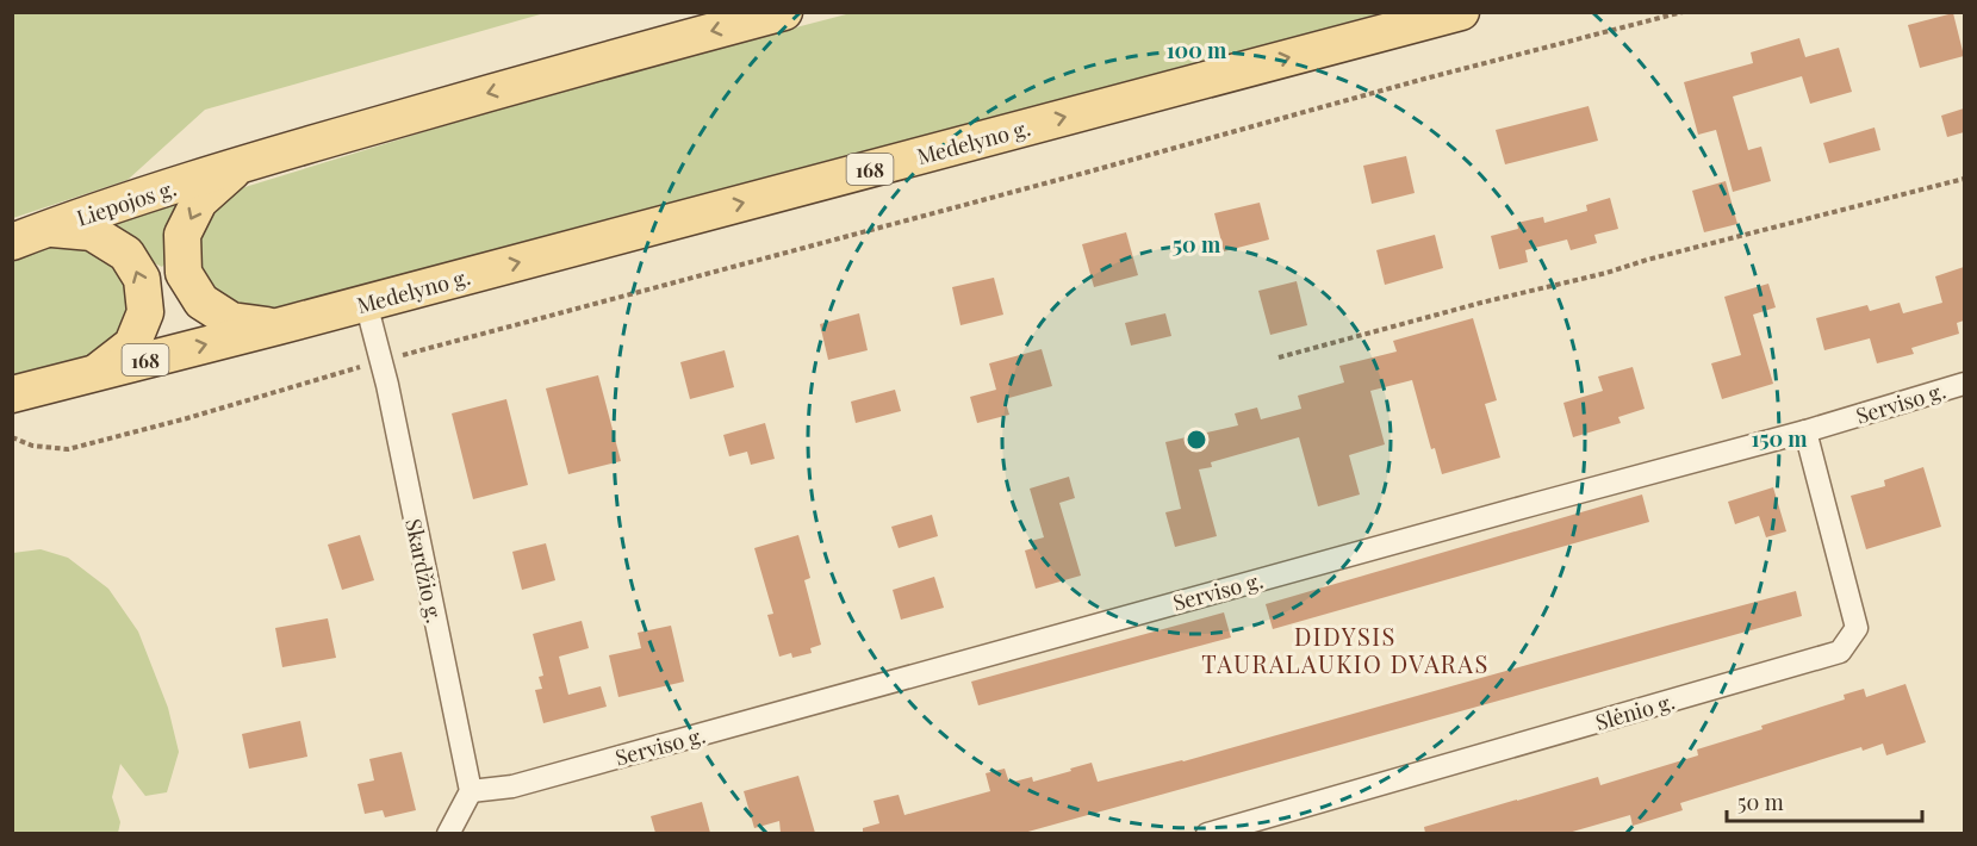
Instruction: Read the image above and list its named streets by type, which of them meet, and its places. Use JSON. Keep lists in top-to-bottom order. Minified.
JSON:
{"streets":{"main road":["Medelyno g.","168","Liepojos g."],"street":["Serviso g.","Skardžio g.","Slėnio g."]},"crossings":[["Medelyno g.","168"],["Medelyno g.","Skardžio g."],["Serviso g.","Skardžio g."],["Serviso g.","Slėnio g."]],"districts":["DIDYSIS TAURALAUKIO DVARAS"],"scale_bar":"50 m","rings":["100 m","50 m","150 m"]}
